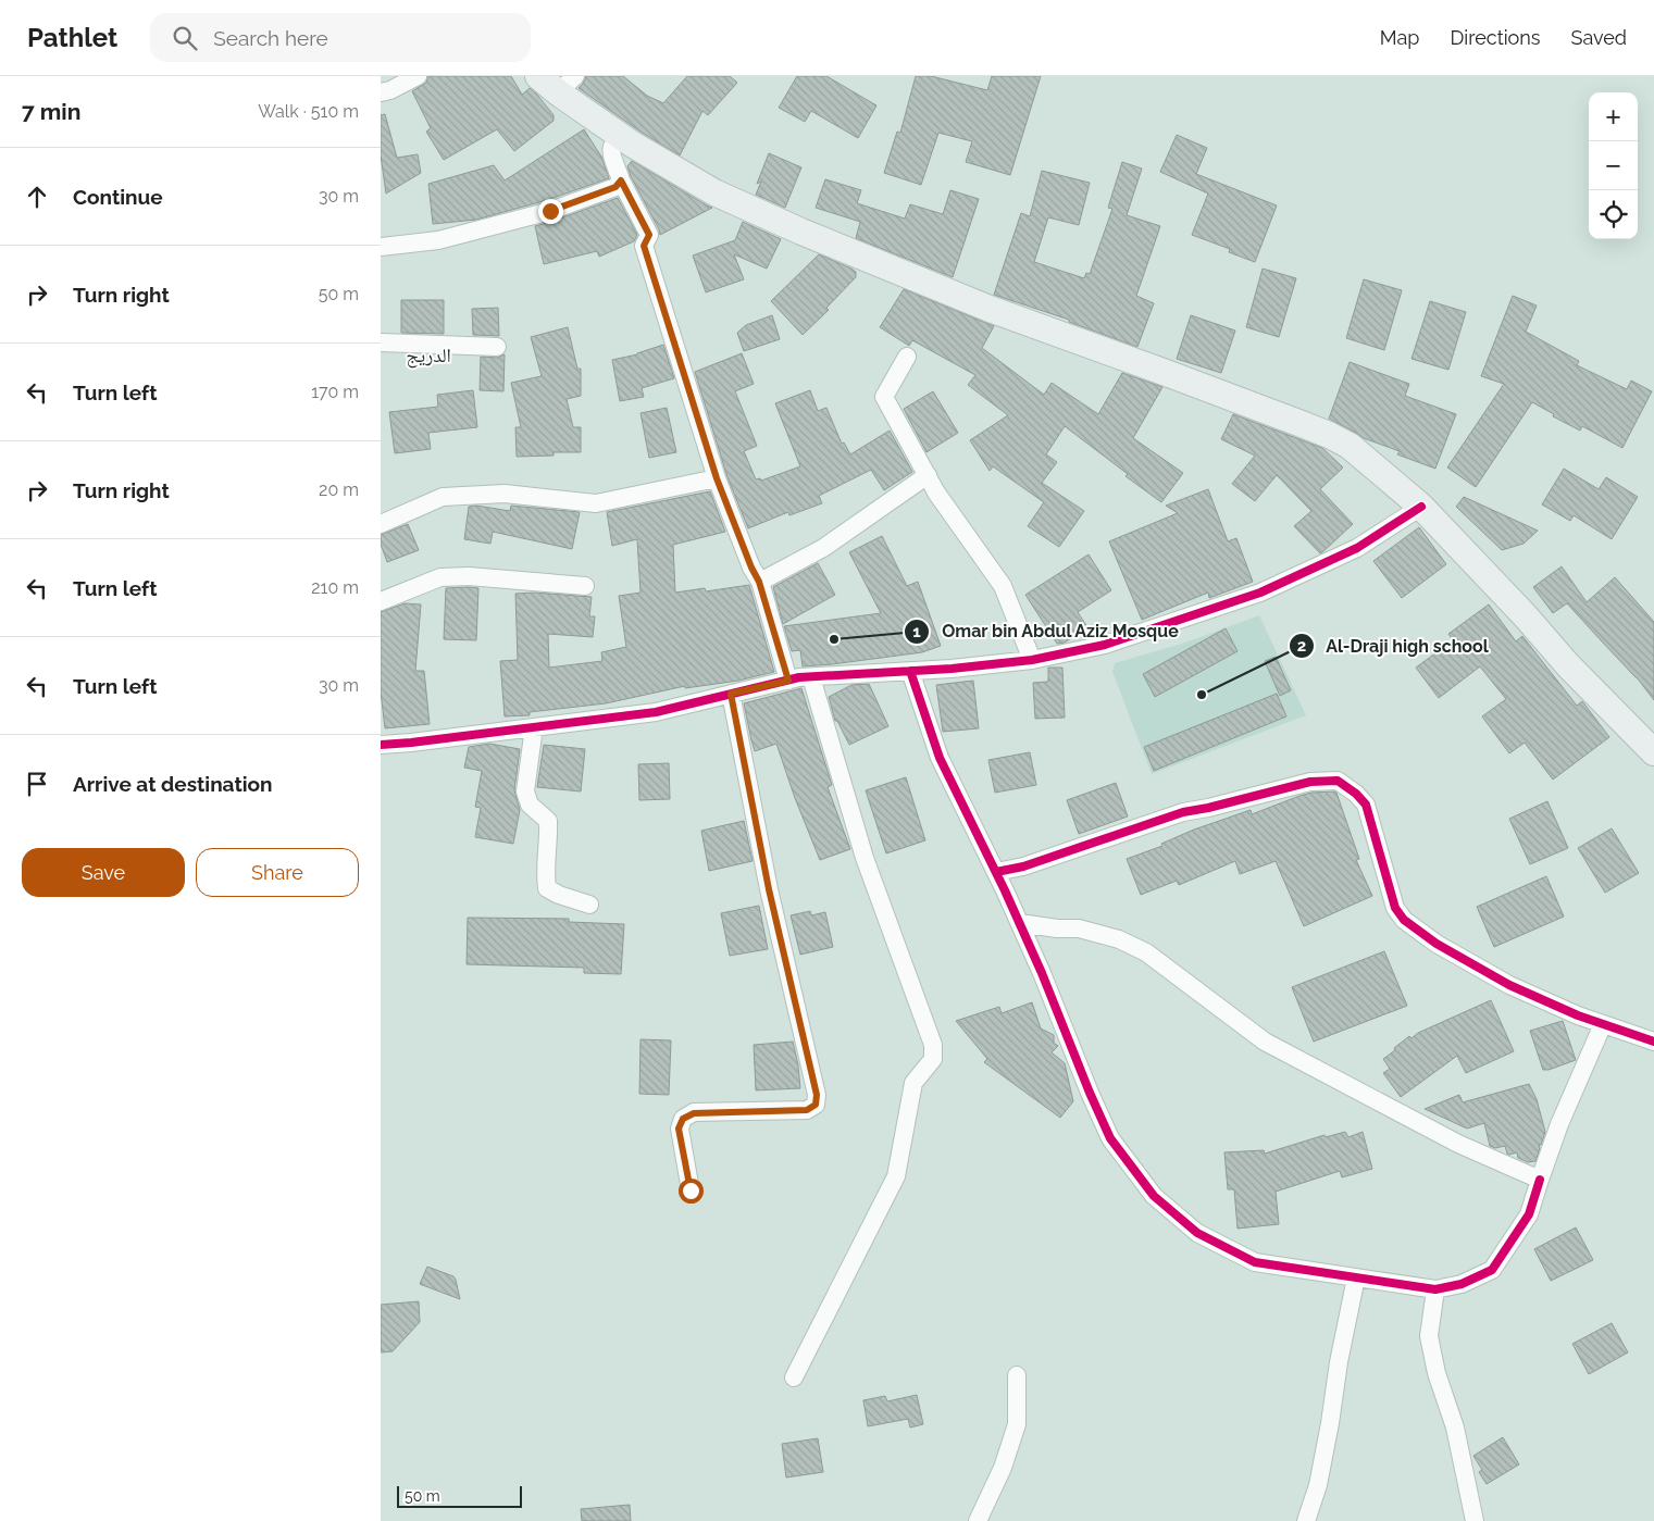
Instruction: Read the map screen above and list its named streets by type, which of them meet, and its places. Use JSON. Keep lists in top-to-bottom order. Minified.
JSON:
{"districts":["الدريج"],"places":["Omar bin Abdul Aziz Mosque","Al-Draji high school"],"scale_bar":"50 m","page":{"header":"Pathlet","search":"Search here","nav":["Map","Directions","Saved"],"heading":["7 min","Walk · 510 m"],"map_buttons":["+","−"],"list":[["Continue","30 m"],["Turn right","50 m"],["Turn left","170 m"],["Turn right","20 m"],["Turn left","210 m"],["Turn left","30 m"],"Arrive at destination"],"buttons":["Save","Share"],"scale":"50 m"}}
